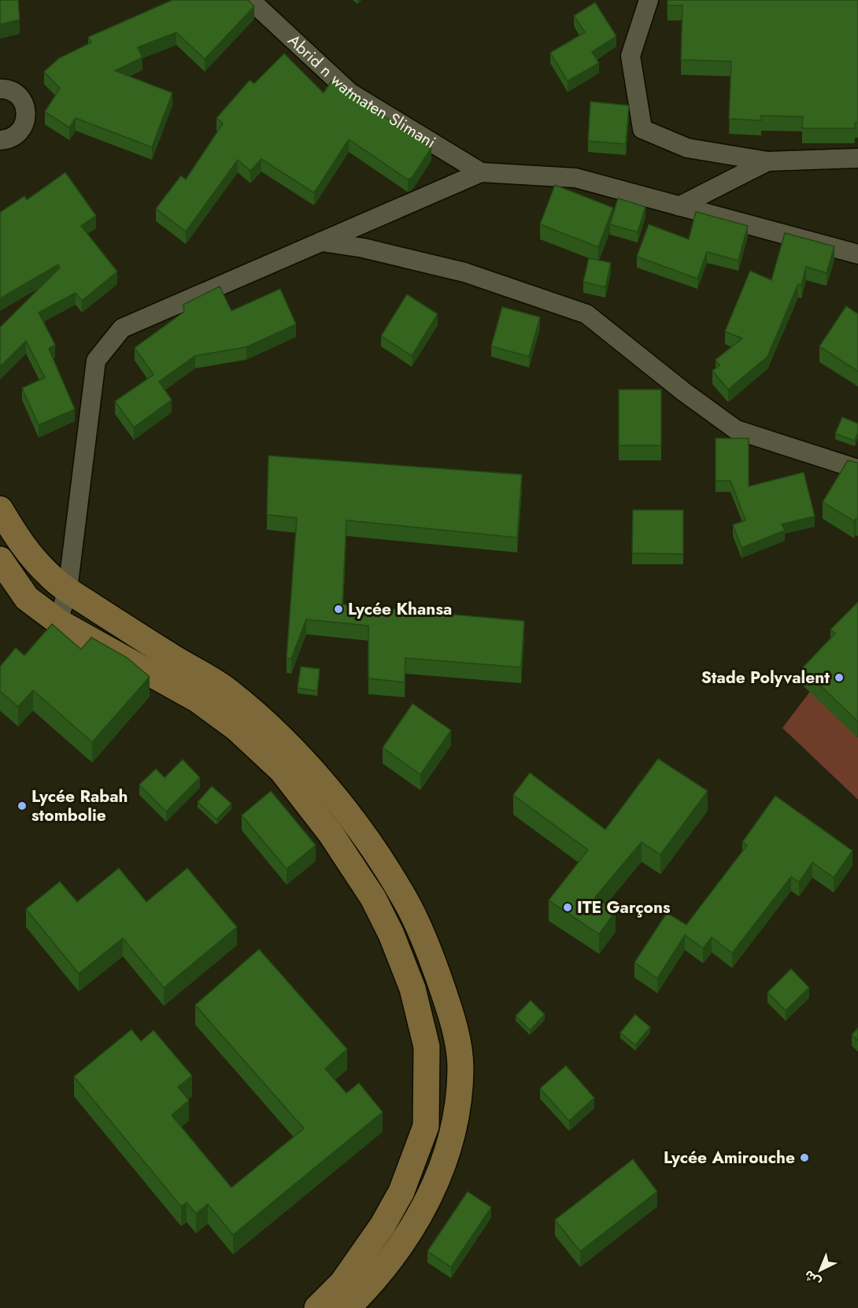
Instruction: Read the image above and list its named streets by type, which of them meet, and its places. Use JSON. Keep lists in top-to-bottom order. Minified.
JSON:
{"streets":{"street":["Abrid n watmaten Slimani"]},"places":["Lycée Khansa","Stade Polyvalent","Lycée Rabah stombolie","ITE Garçons","Lycée Amirouche"],"north":"bottom left"}
